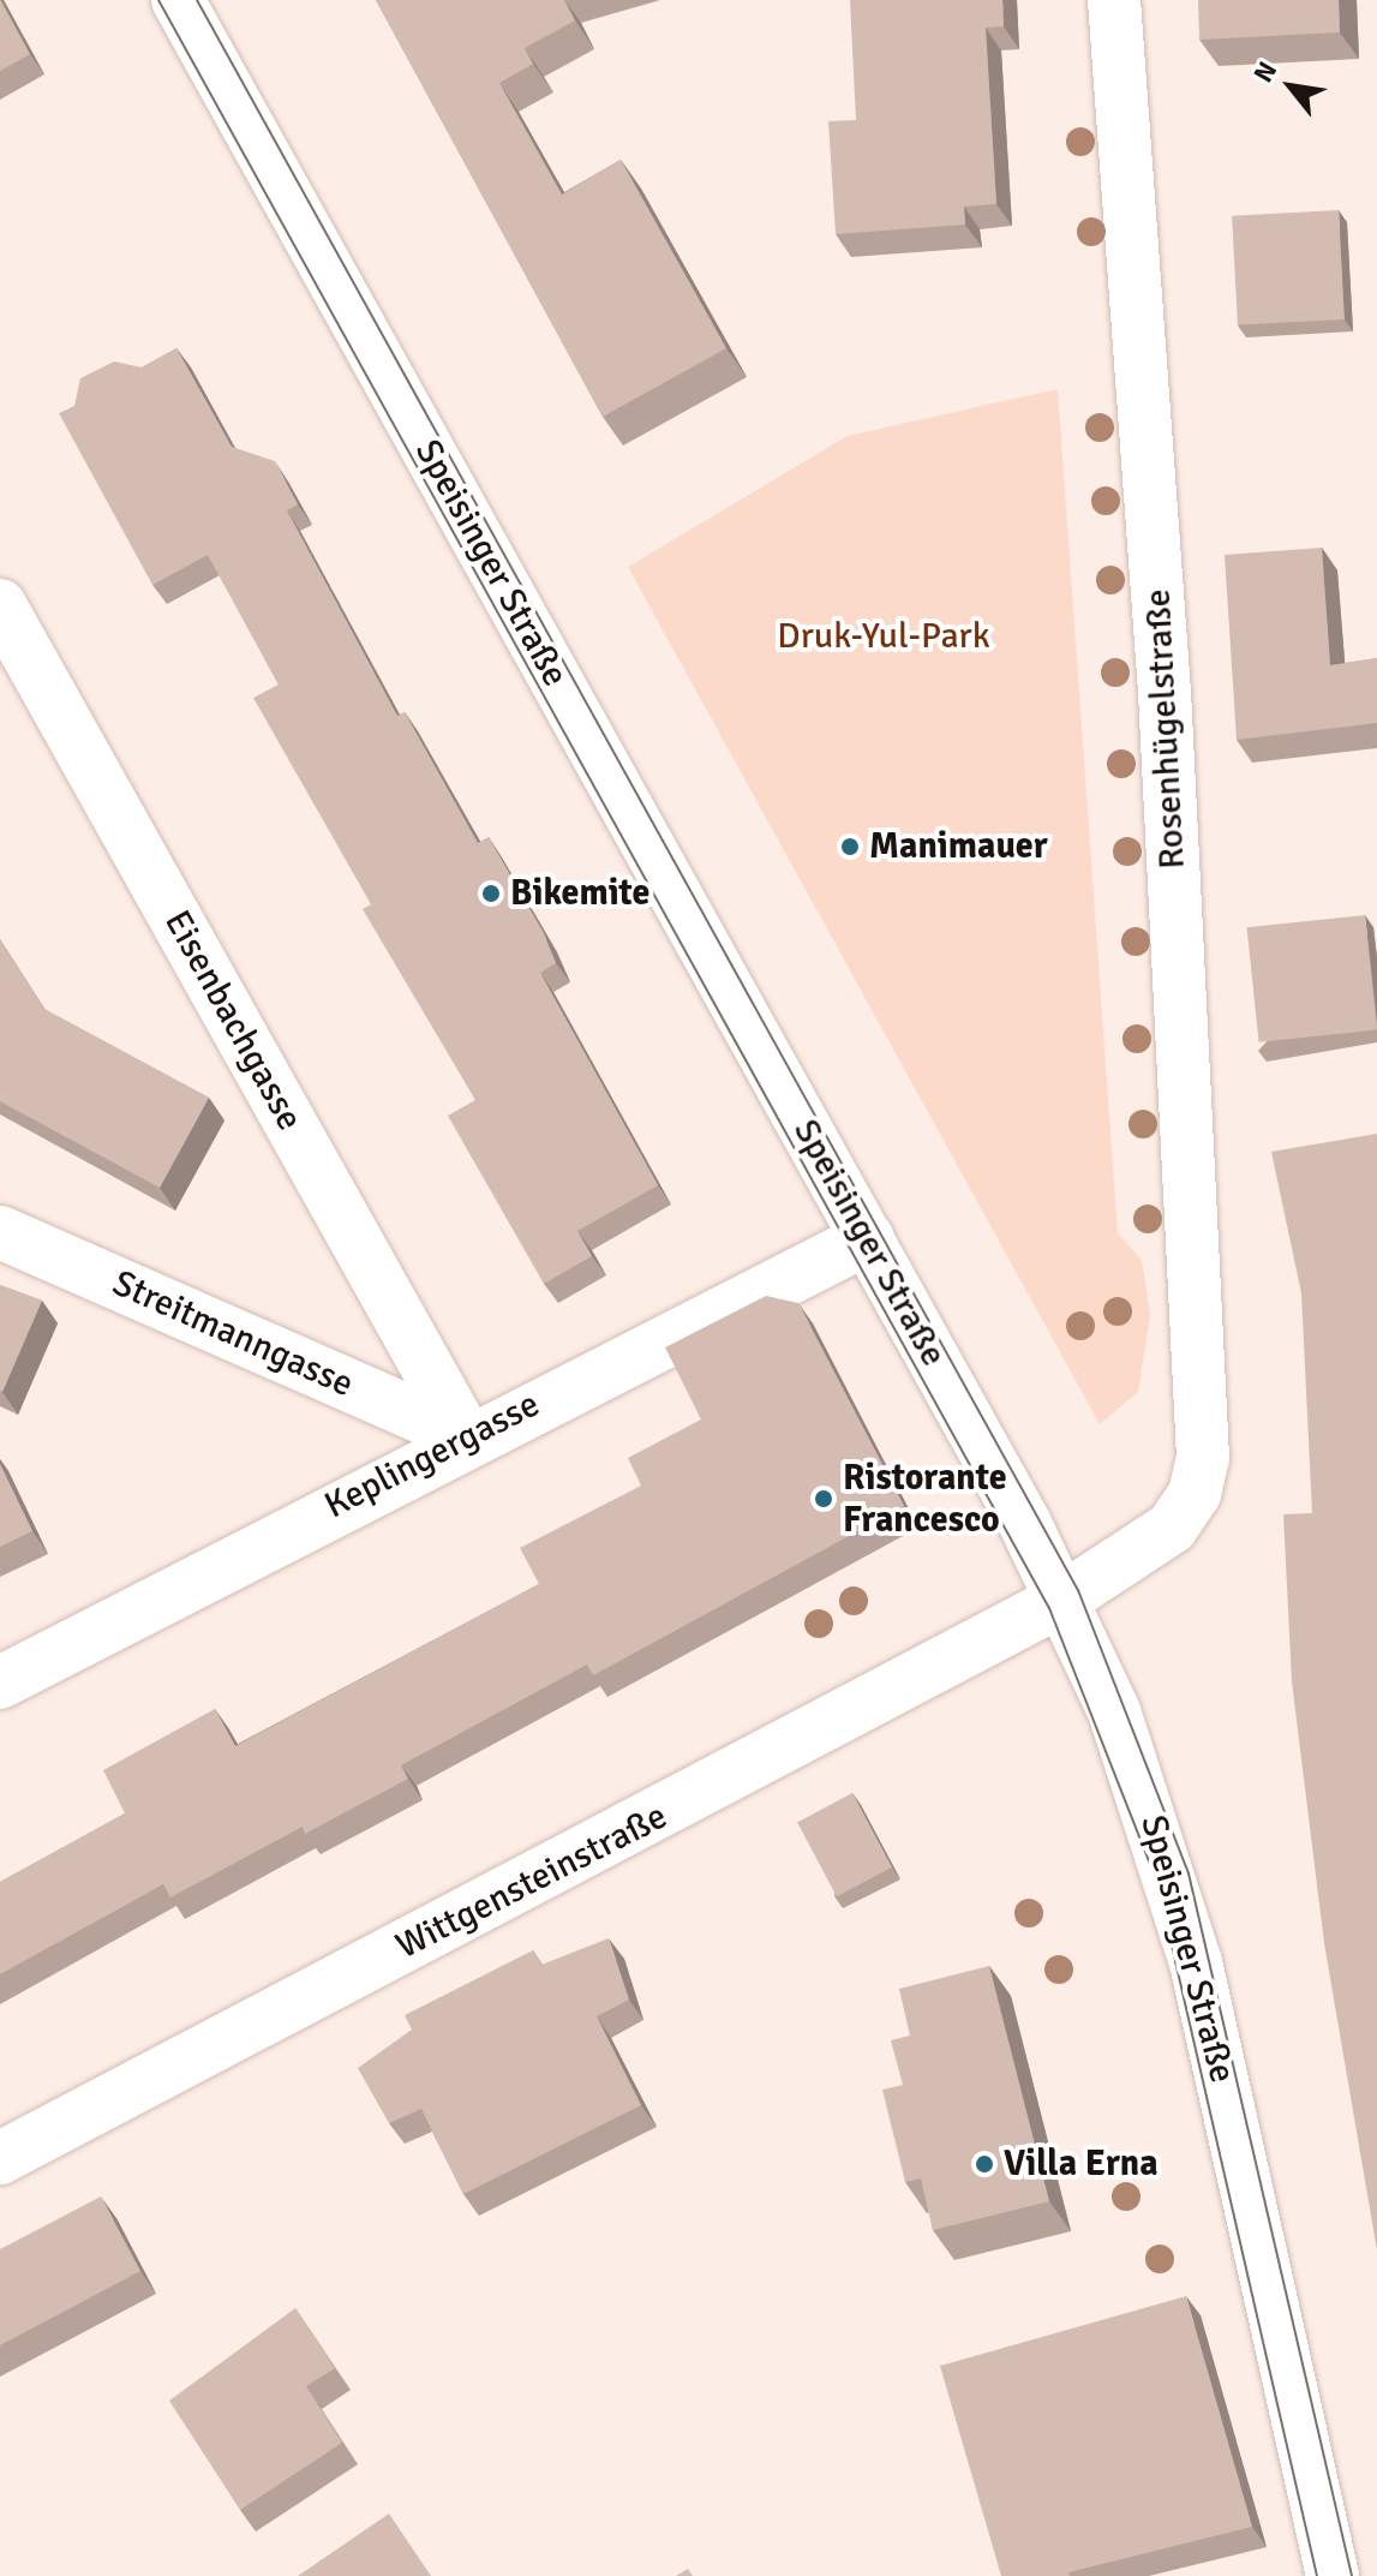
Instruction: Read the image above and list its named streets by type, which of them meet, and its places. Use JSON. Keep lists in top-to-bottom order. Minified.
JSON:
{"streets":{"main road":["Speisinger Straße","Rosenhügelstraße","Eisenbachgasse","Streitmanngasse","Keplingergasse","Wittgensteinstraße"]},"crossings":[["Speisinger Straße","Keplingergasse"],["Speisinger Straße","Wittgensteinstraße"],["Rosenhügelstraße","Wittgensteinstraße"],["Eisenbachgasse","Streitmanngasse"],["Eisenbachgasse","Keplingergasse"],["Streitmanngasse","Keplingergasse"]],"parks":["Druk-Yul-Park"],"places":["Manimauer","Bikemite","Ristorante Francesco","Villa Erna"],"north":"top left"}
